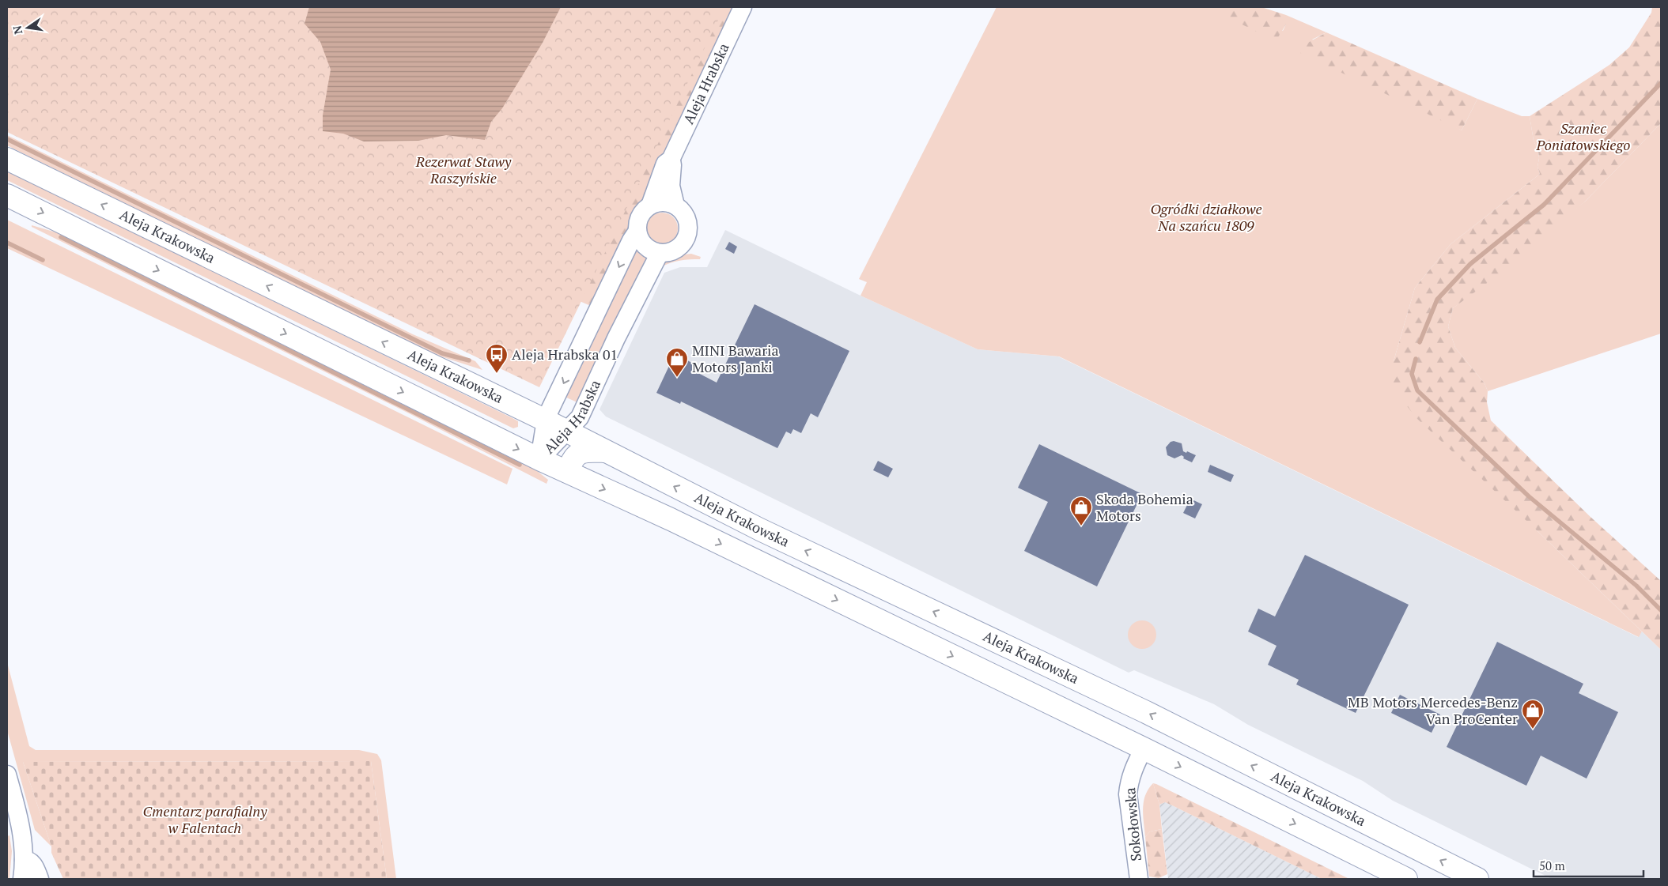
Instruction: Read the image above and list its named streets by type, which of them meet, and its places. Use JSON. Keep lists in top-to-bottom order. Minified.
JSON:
{"streets":{"main road":["Aleja Krakowska"],"street":["Aleja Hrabska","Sokołowska"]},"crossings":[["Aleja Hrabska","Aleja Krakowska"]],"parks":["Szaniec Poniatowskiego","Rezerwat Stawy Raszyńskie","Ogródki działkowe Na szańcu 1809","Cmentarz parafialny w Falentach"],"places":{"bus stop":["Aleja Hrabska 01"],"shop":["MINI Bawaria Motors Janki","Skoda Bohemia Motors","MB Motors Mercedes-Benz Van ProCenter"]},"scale_bar":"50 m","north":"left"}
